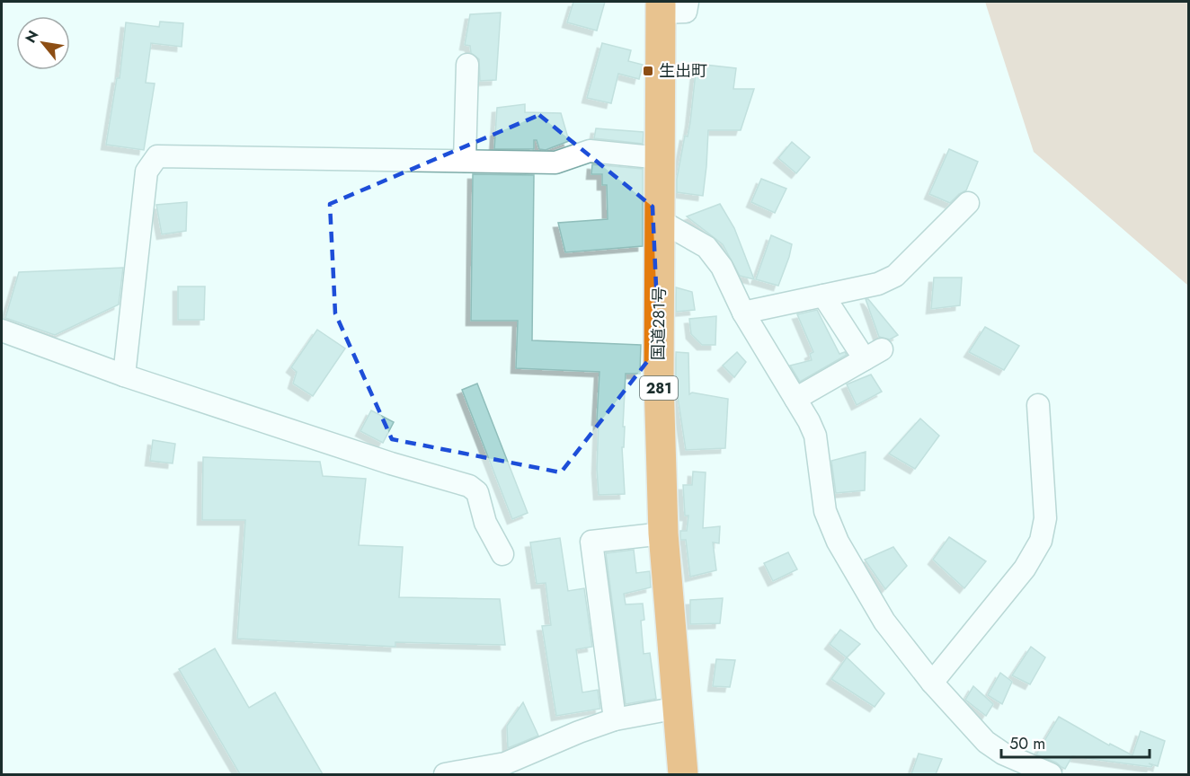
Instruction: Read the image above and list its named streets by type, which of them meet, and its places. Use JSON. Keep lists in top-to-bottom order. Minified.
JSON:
{"streets":{"highway":["国道281号","281"]},"places":{"transit":["生出町"]},"scale_bar":"50 m","north":"top left"}
